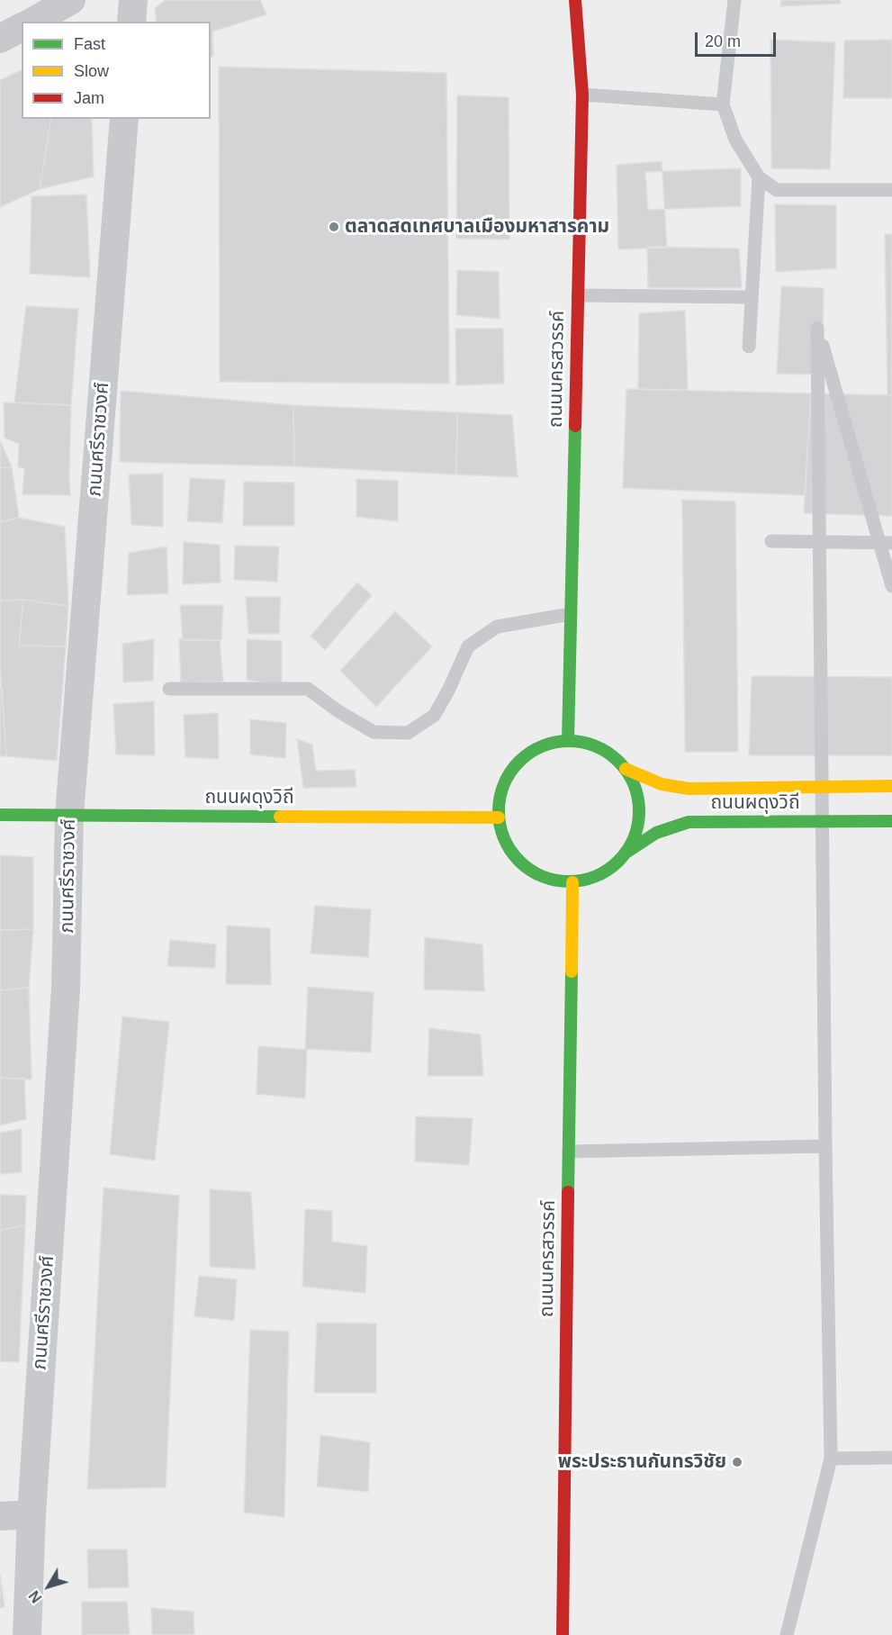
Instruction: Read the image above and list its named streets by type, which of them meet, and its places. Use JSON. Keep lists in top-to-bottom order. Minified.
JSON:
{"streets":{"main road":["ถนนนครสวรรค์","ถนนผดุงวิถี"],"street":["ภนนศรีราชวงศ์"]},"crossings":[["ถนนนครสวรรค์","ถนนผดุงวิถี"],["ภนนศรีราชวงศ์","ถนนผดุงวิถี"]],"places":["ตลาดสดเทศบาลเมืองมหาสารคาม","พระประธานกันทรวิชัย"],"legend":["Fast","Slow","Jam"],"scale_bar":"20 m","north":"bottom left"}
